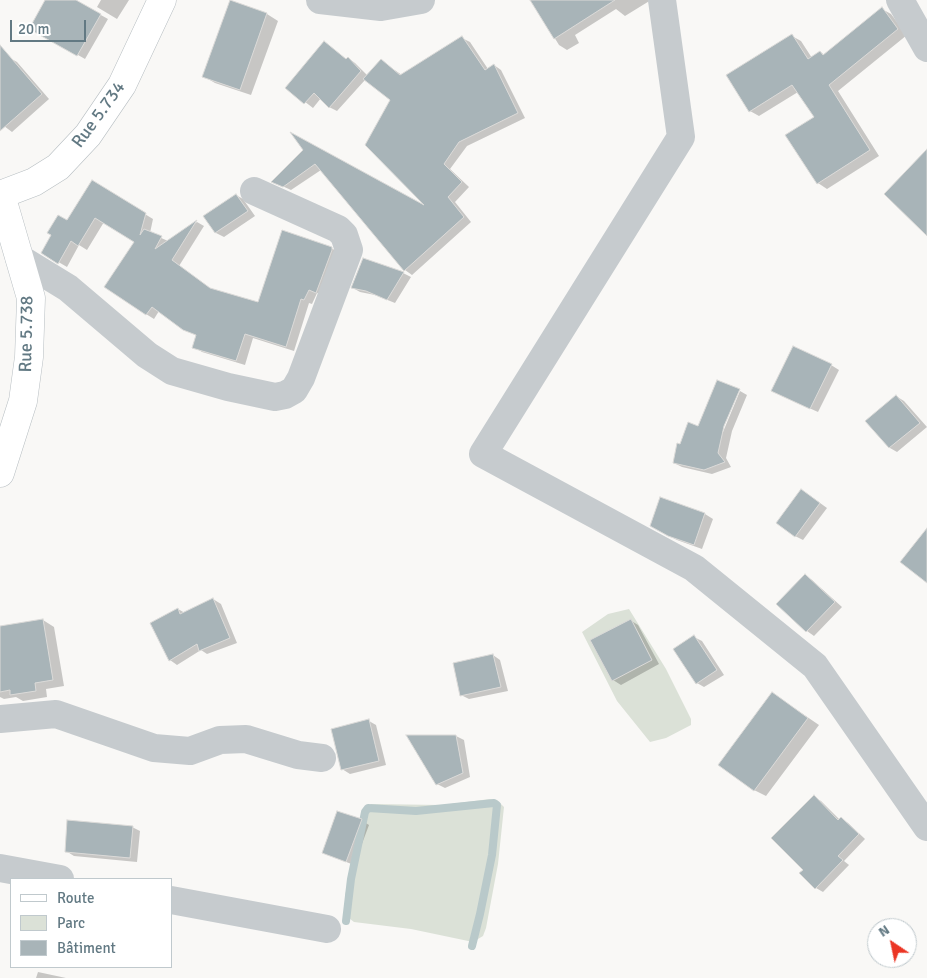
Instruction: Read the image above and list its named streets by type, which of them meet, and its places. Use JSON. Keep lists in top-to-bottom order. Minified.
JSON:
{"streets":{"street":["Rue 5.734","Rue 5.738"]},"crossings":[["Rue 5.734","Rue 5.738"]],"legend":["Route","Parc","Bâtiment"],"scale_bar":"20 m","north":"top left"}
